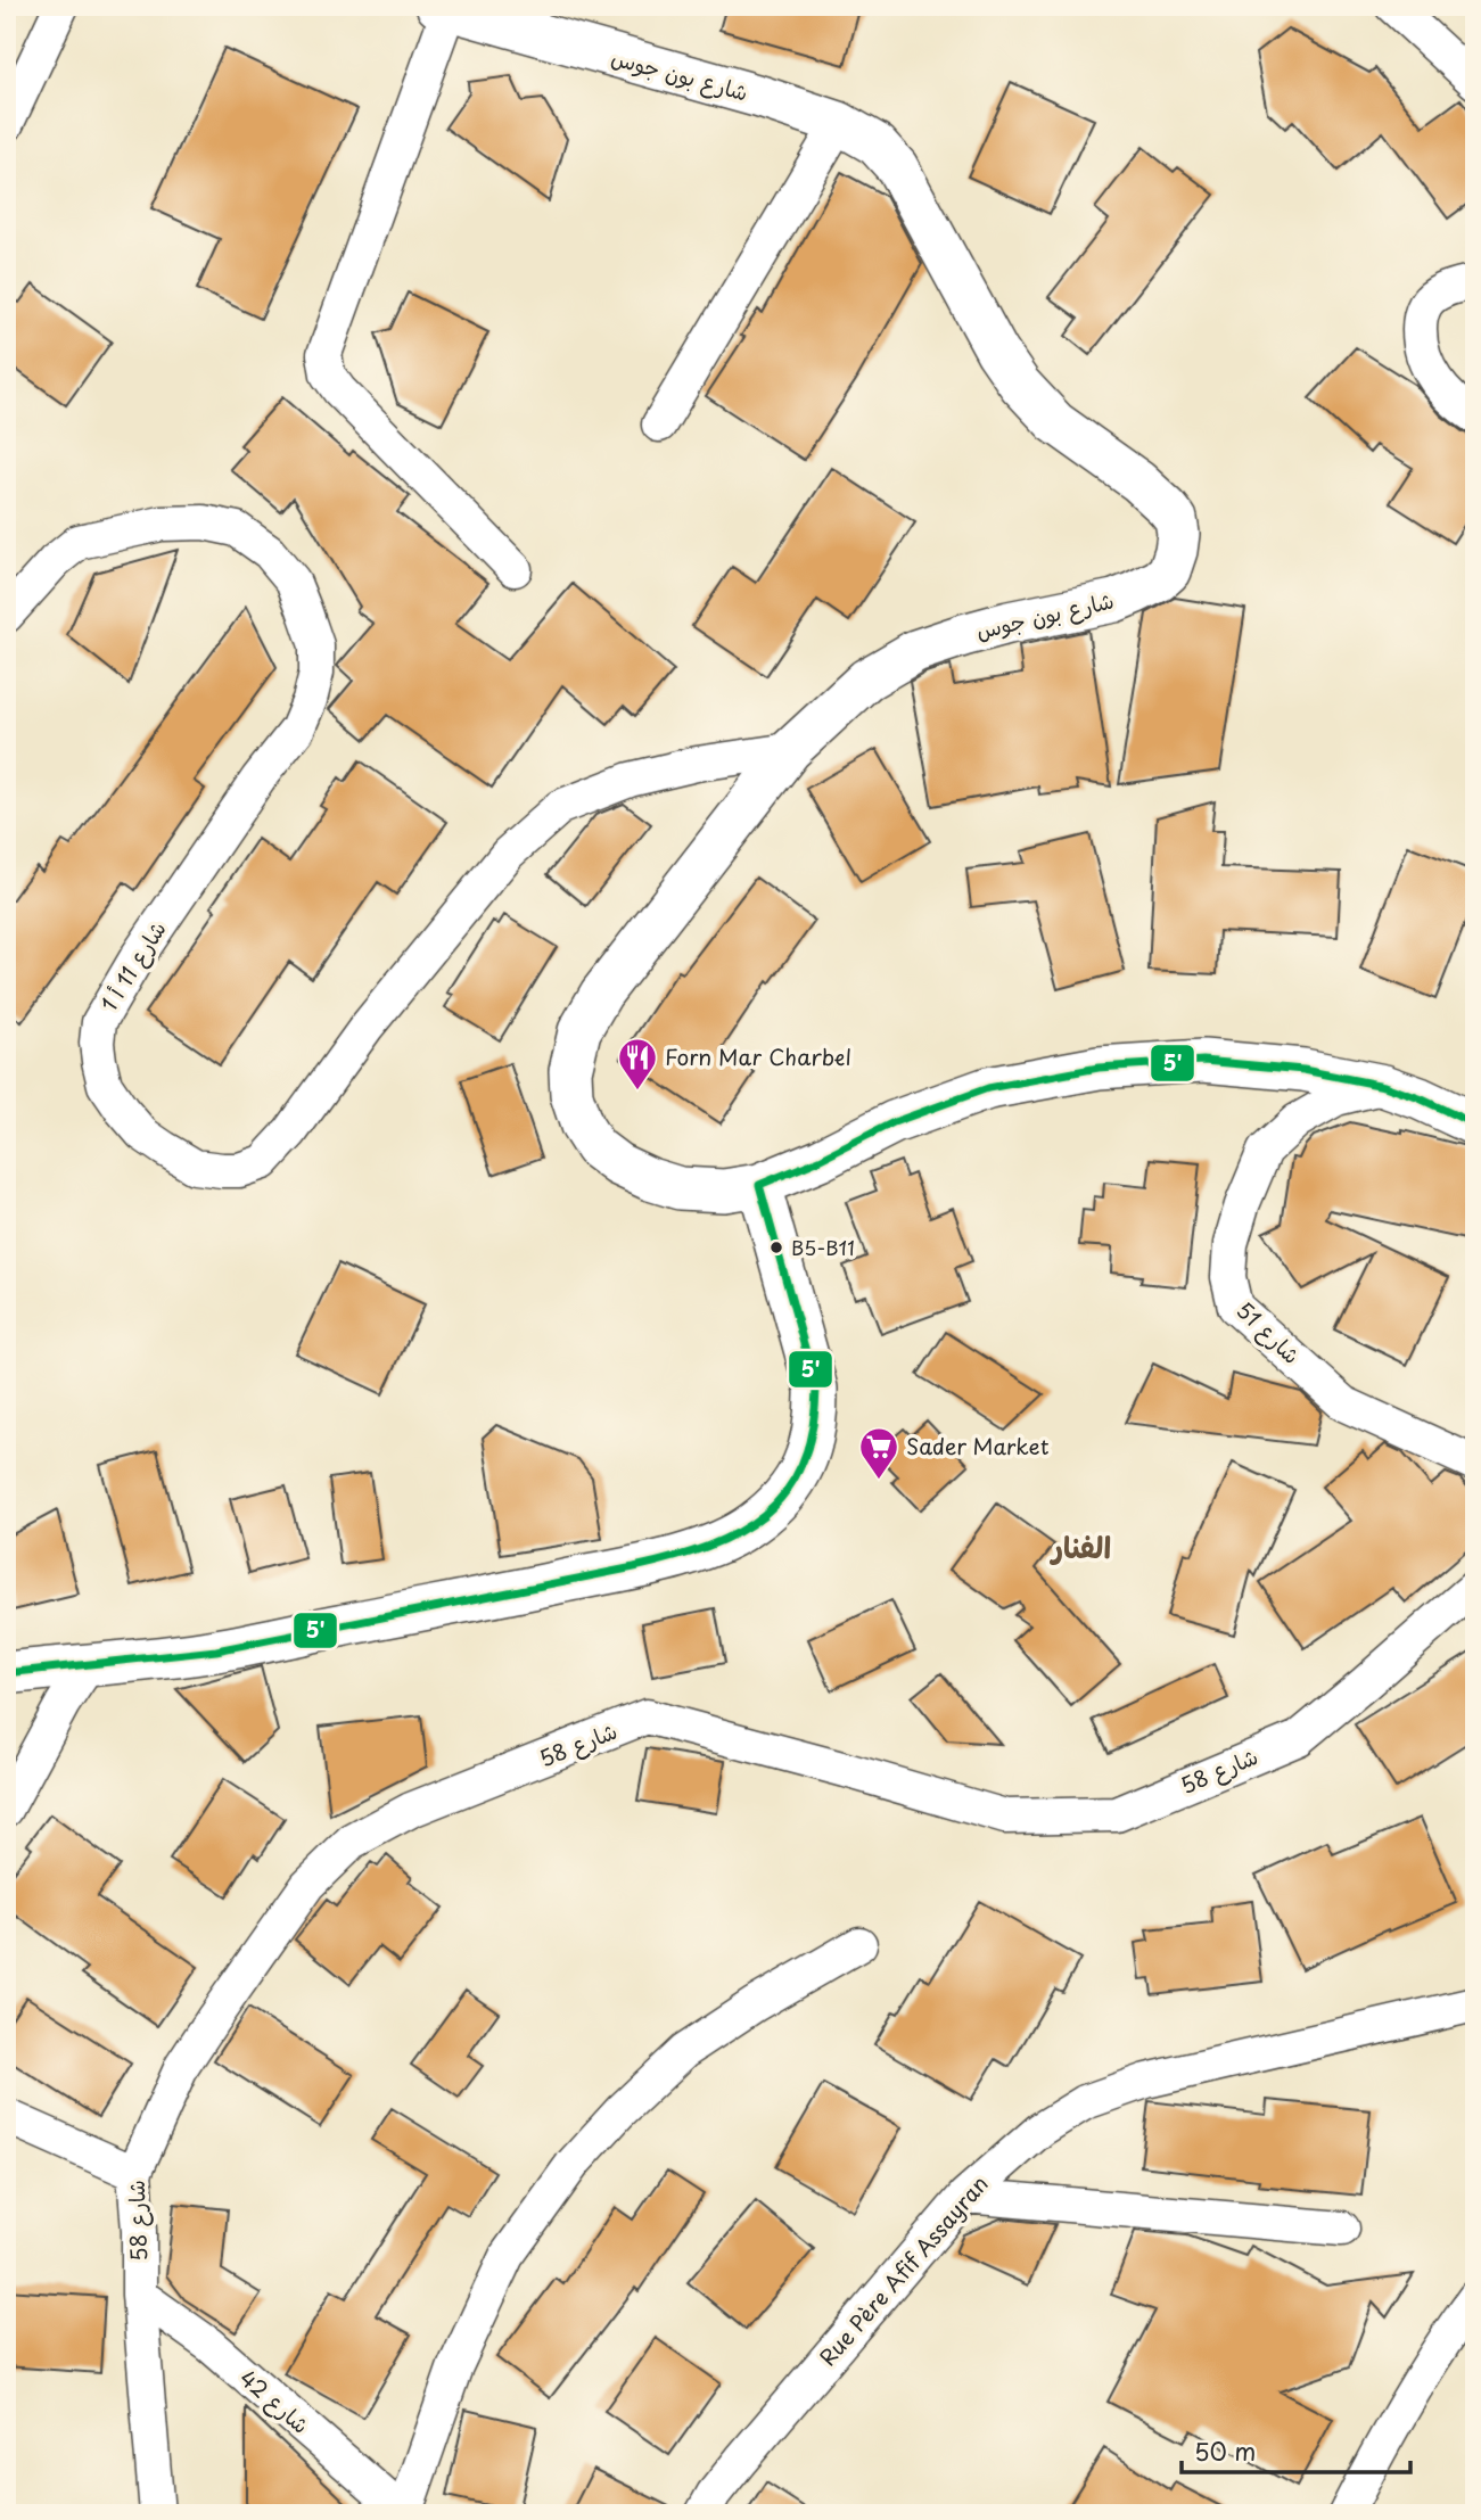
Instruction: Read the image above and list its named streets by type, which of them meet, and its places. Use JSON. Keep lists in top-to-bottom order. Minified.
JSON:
{"streets":{"street":["شارع بون جوس","شارع 11 أ 1","شارع 51","شارع 58","Rue Père Afif Assayran","شارع 42"]},"crossings":[["شارع بون جوس","شارع 11 أ 1"],["شارع بون جوس","شارع 51"],["شارع 58","شارع 42"]],"districts":["الفنار"],"places":{"restaurant":["Forn Mar Charbel"],"other":["B5-B11"],"supermarket":["Sader Market"]},"lines":["transit line 5'"],"scale_bar":"50 m"}
